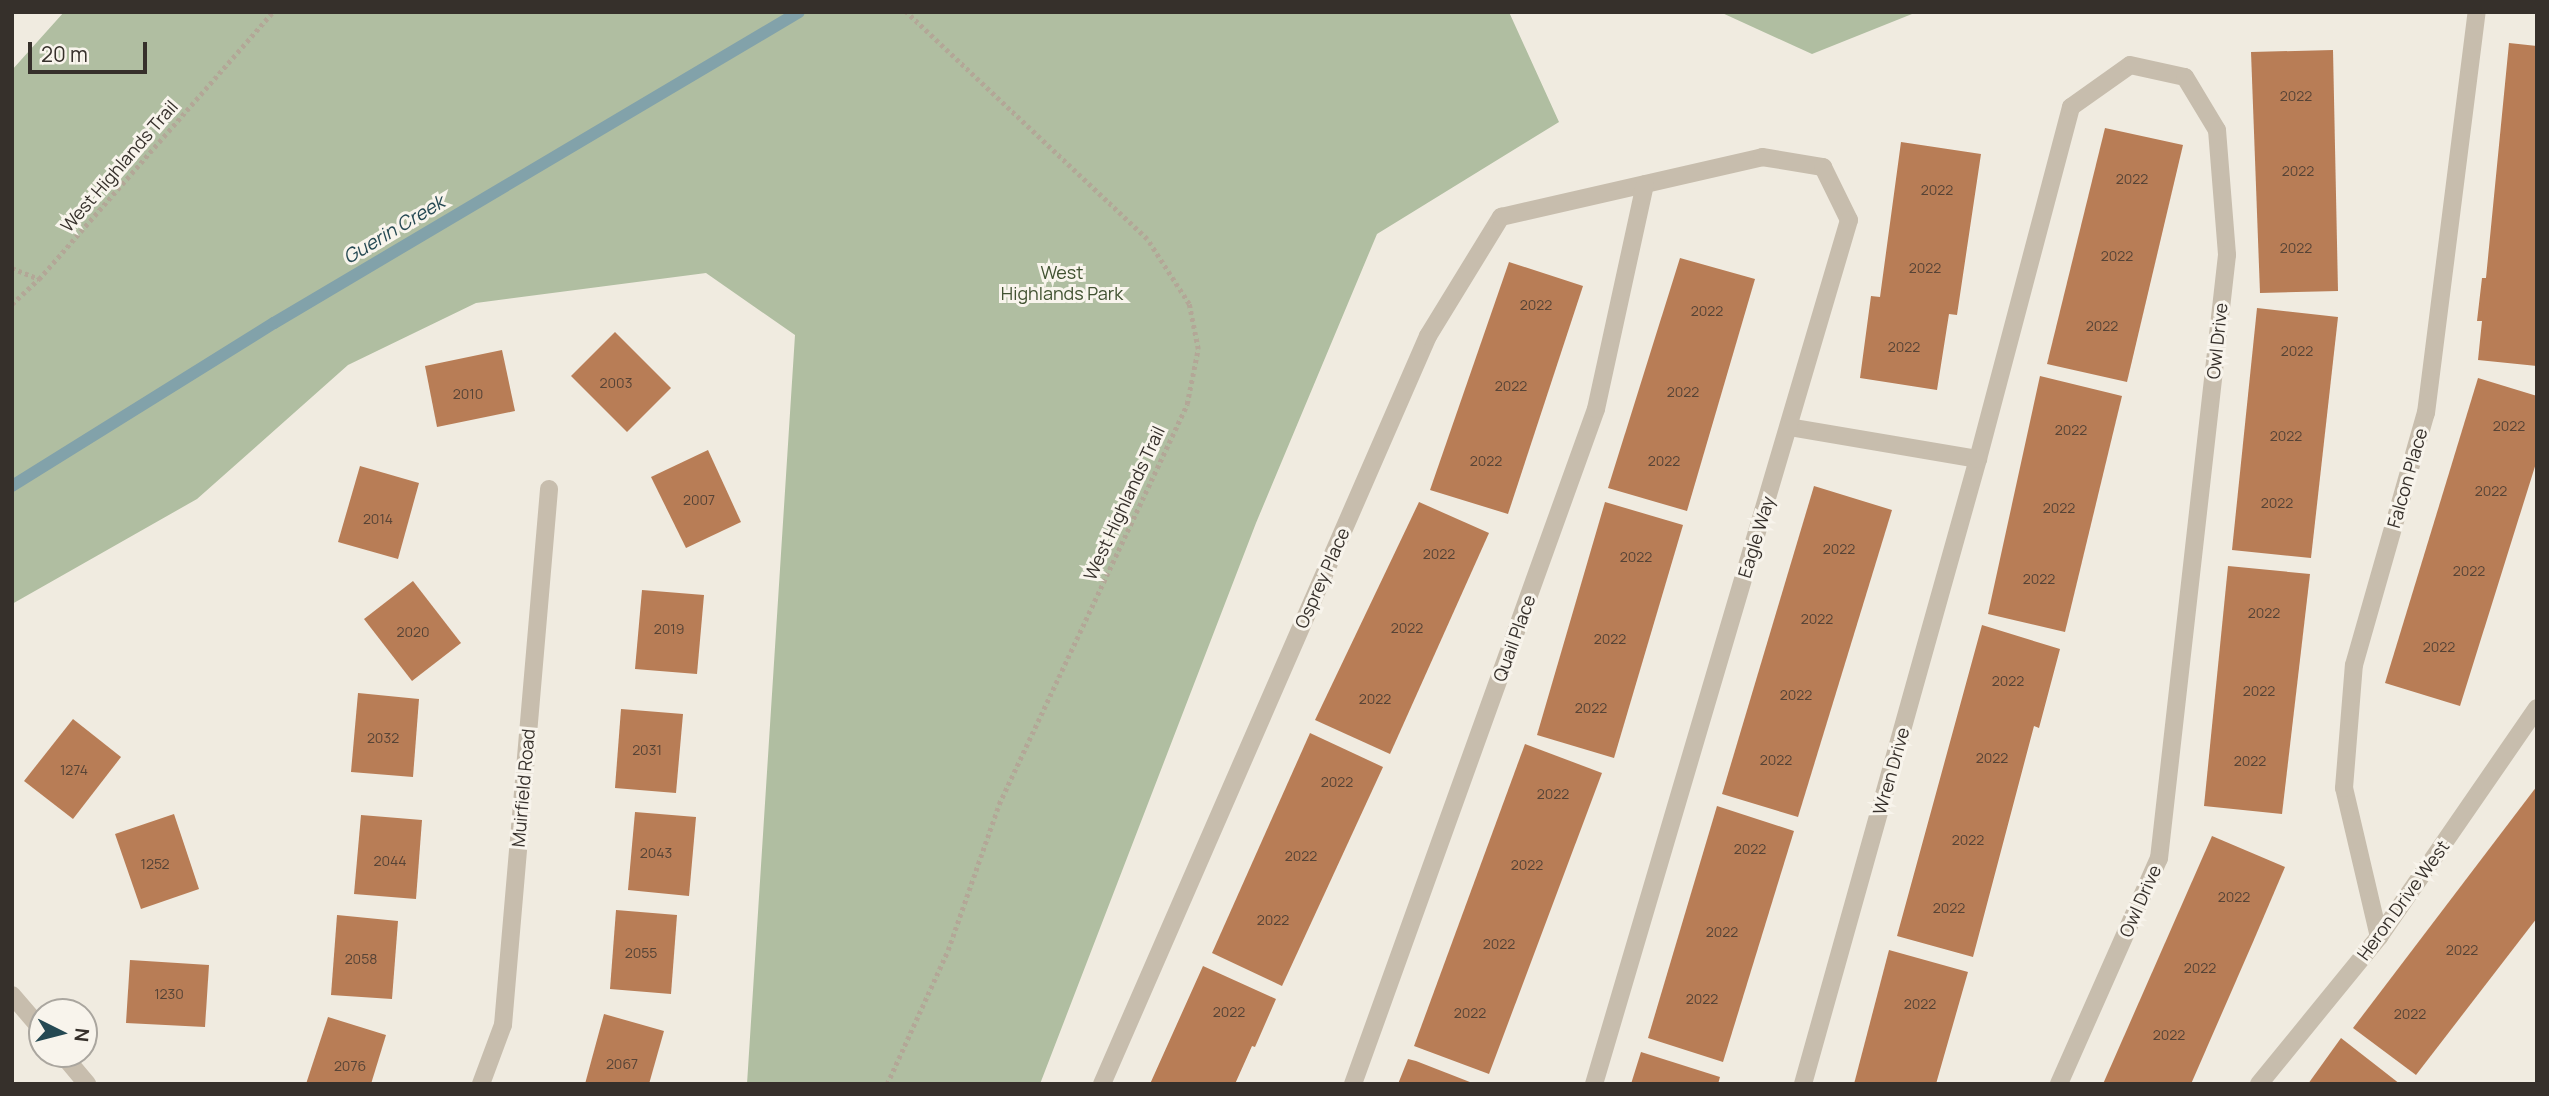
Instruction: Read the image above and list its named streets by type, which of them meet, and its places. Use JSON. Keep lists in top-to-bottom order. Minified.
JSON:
{"streets":{"street":["Owl Drive","Falcon Place","Eagle Way","Osprey Place","Quail Place","Wren Drive","Muirfield Road","Heron Drive West"],"path":["West Highlands Trail"]},"crossings":[["Owl Drive","Wren Drive"],["Falcon Place","Heron Drive West"],["Eagle Way","Osprey Place"],["Eagle Way","Quail Place"],["Osprey Place","Quail Place"]],"water":["Guerin Creek"],"parks":["West Highlands Park"],"house_numbers":["2022","2022","2022","2022","2022","2022","2022","2022","2022","2022","2022","2022","2003","2022","2022","2010","2022","2022","2022","2022","2022","2022","2007","2022","2022","2014","2022","2022","2022","2022","2022","2022","2022","2022","2019","2020","2022","2022","2022","2022","2022","2022","2022","2032","2031","2022","2022","2022","1274","2022","2022","2022","2022","2043","2022","2044","1252","2022","2022","2022","2022","2022","2022","2022","2055","2058","2022","1230","2022","2022","2022","2022","2022","2022","2067","2076"],"scale_bar":"20 m","north":"right"}
